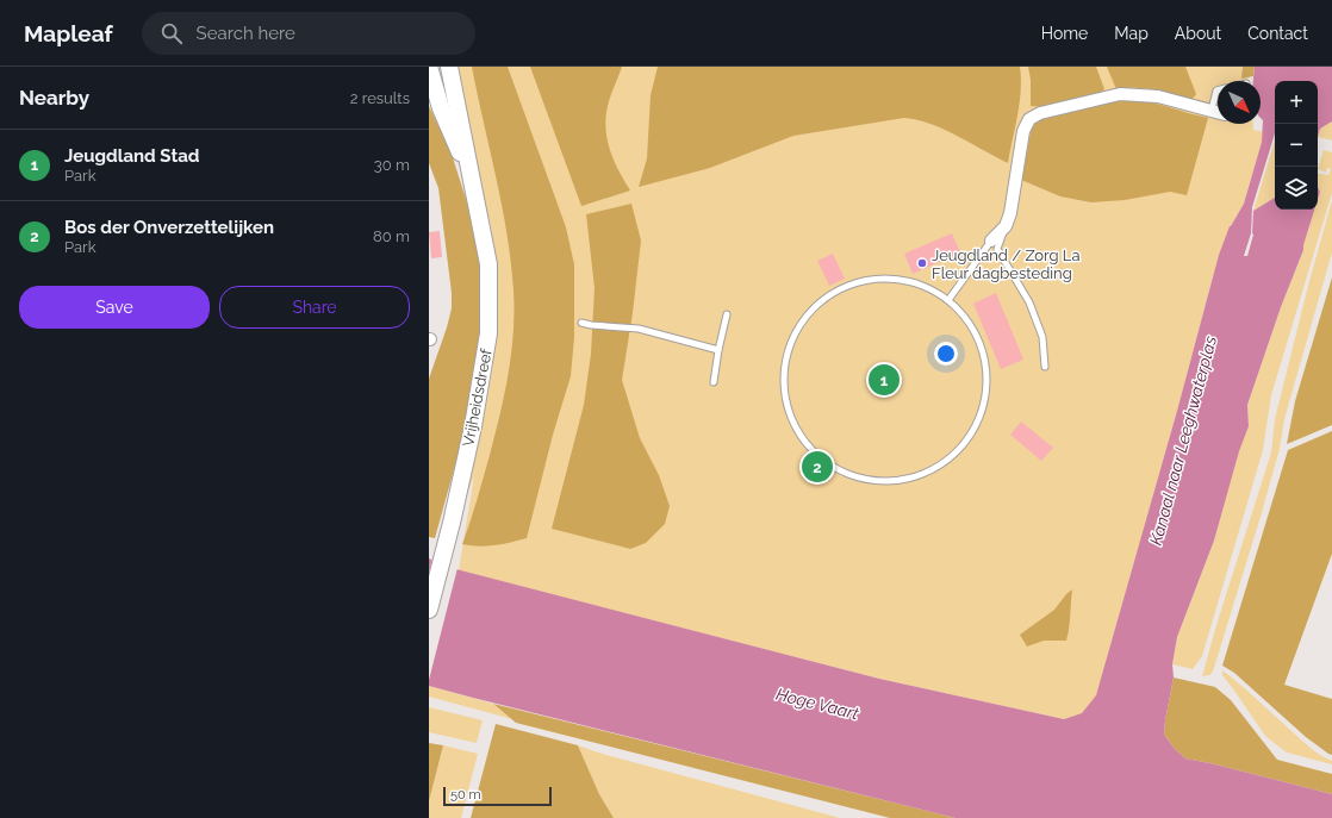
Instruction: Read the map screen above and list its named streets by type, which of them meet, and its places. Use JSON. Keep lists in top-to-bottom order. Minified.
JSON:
{"streets":{"main road":["Vrijheidsdreef"]},"water":["Kanaal naar Leeghwaterplas","Hoge Vaart"],"places":["Jeugdland / Zorg La Fleur dagbesteding"],"scale_bar":"50 m","north":"bottom right","page":{"header":"Mapleaf","search":"Search here","nav":["Home","Map","About","Contact"],"heading":["Nearby","2 results"],"map_buttons":["+","−"],"list":[{"mark":"1","name":"Jeugdland Stad","note":"Park","value":"30 m"},{"mark":"2","name":"Bos der Onverzettelijken","note":"Park","value":"80 m"}],"buttons":["Save","Share"],"pins":["1","2"],"scale":"50 m"}}
